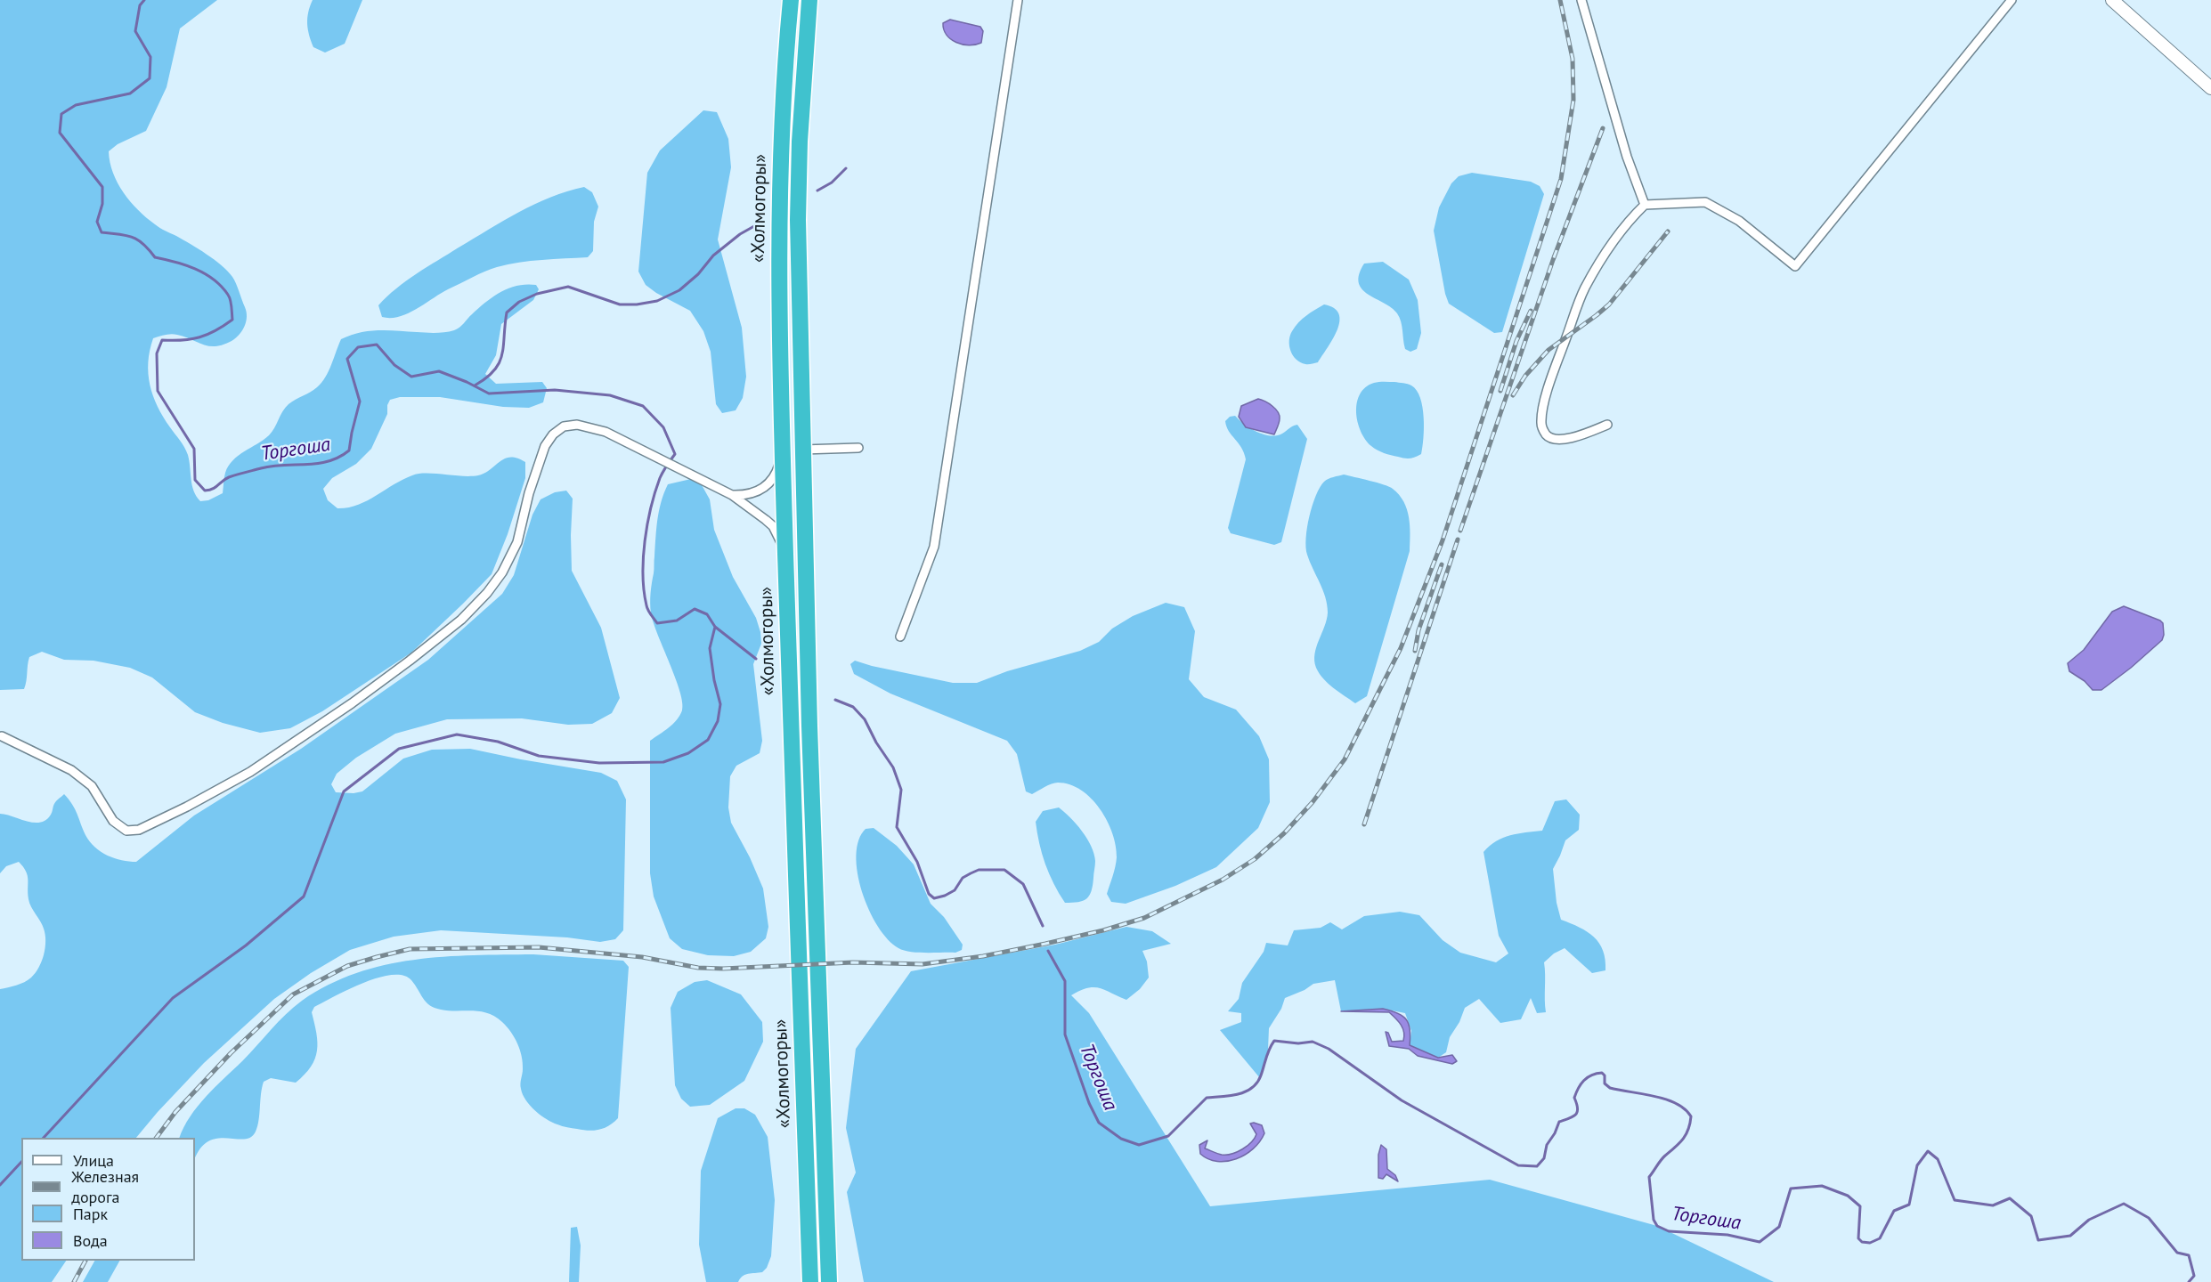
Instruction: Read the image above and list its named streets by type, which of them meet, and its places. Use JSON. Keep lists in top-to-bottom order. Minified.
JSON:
{"streets":{"highway":["«Холмогоры»"]},"water":["Торгоша"],"legend":["Улица","Железная дорога","Парк","Вода"]}
